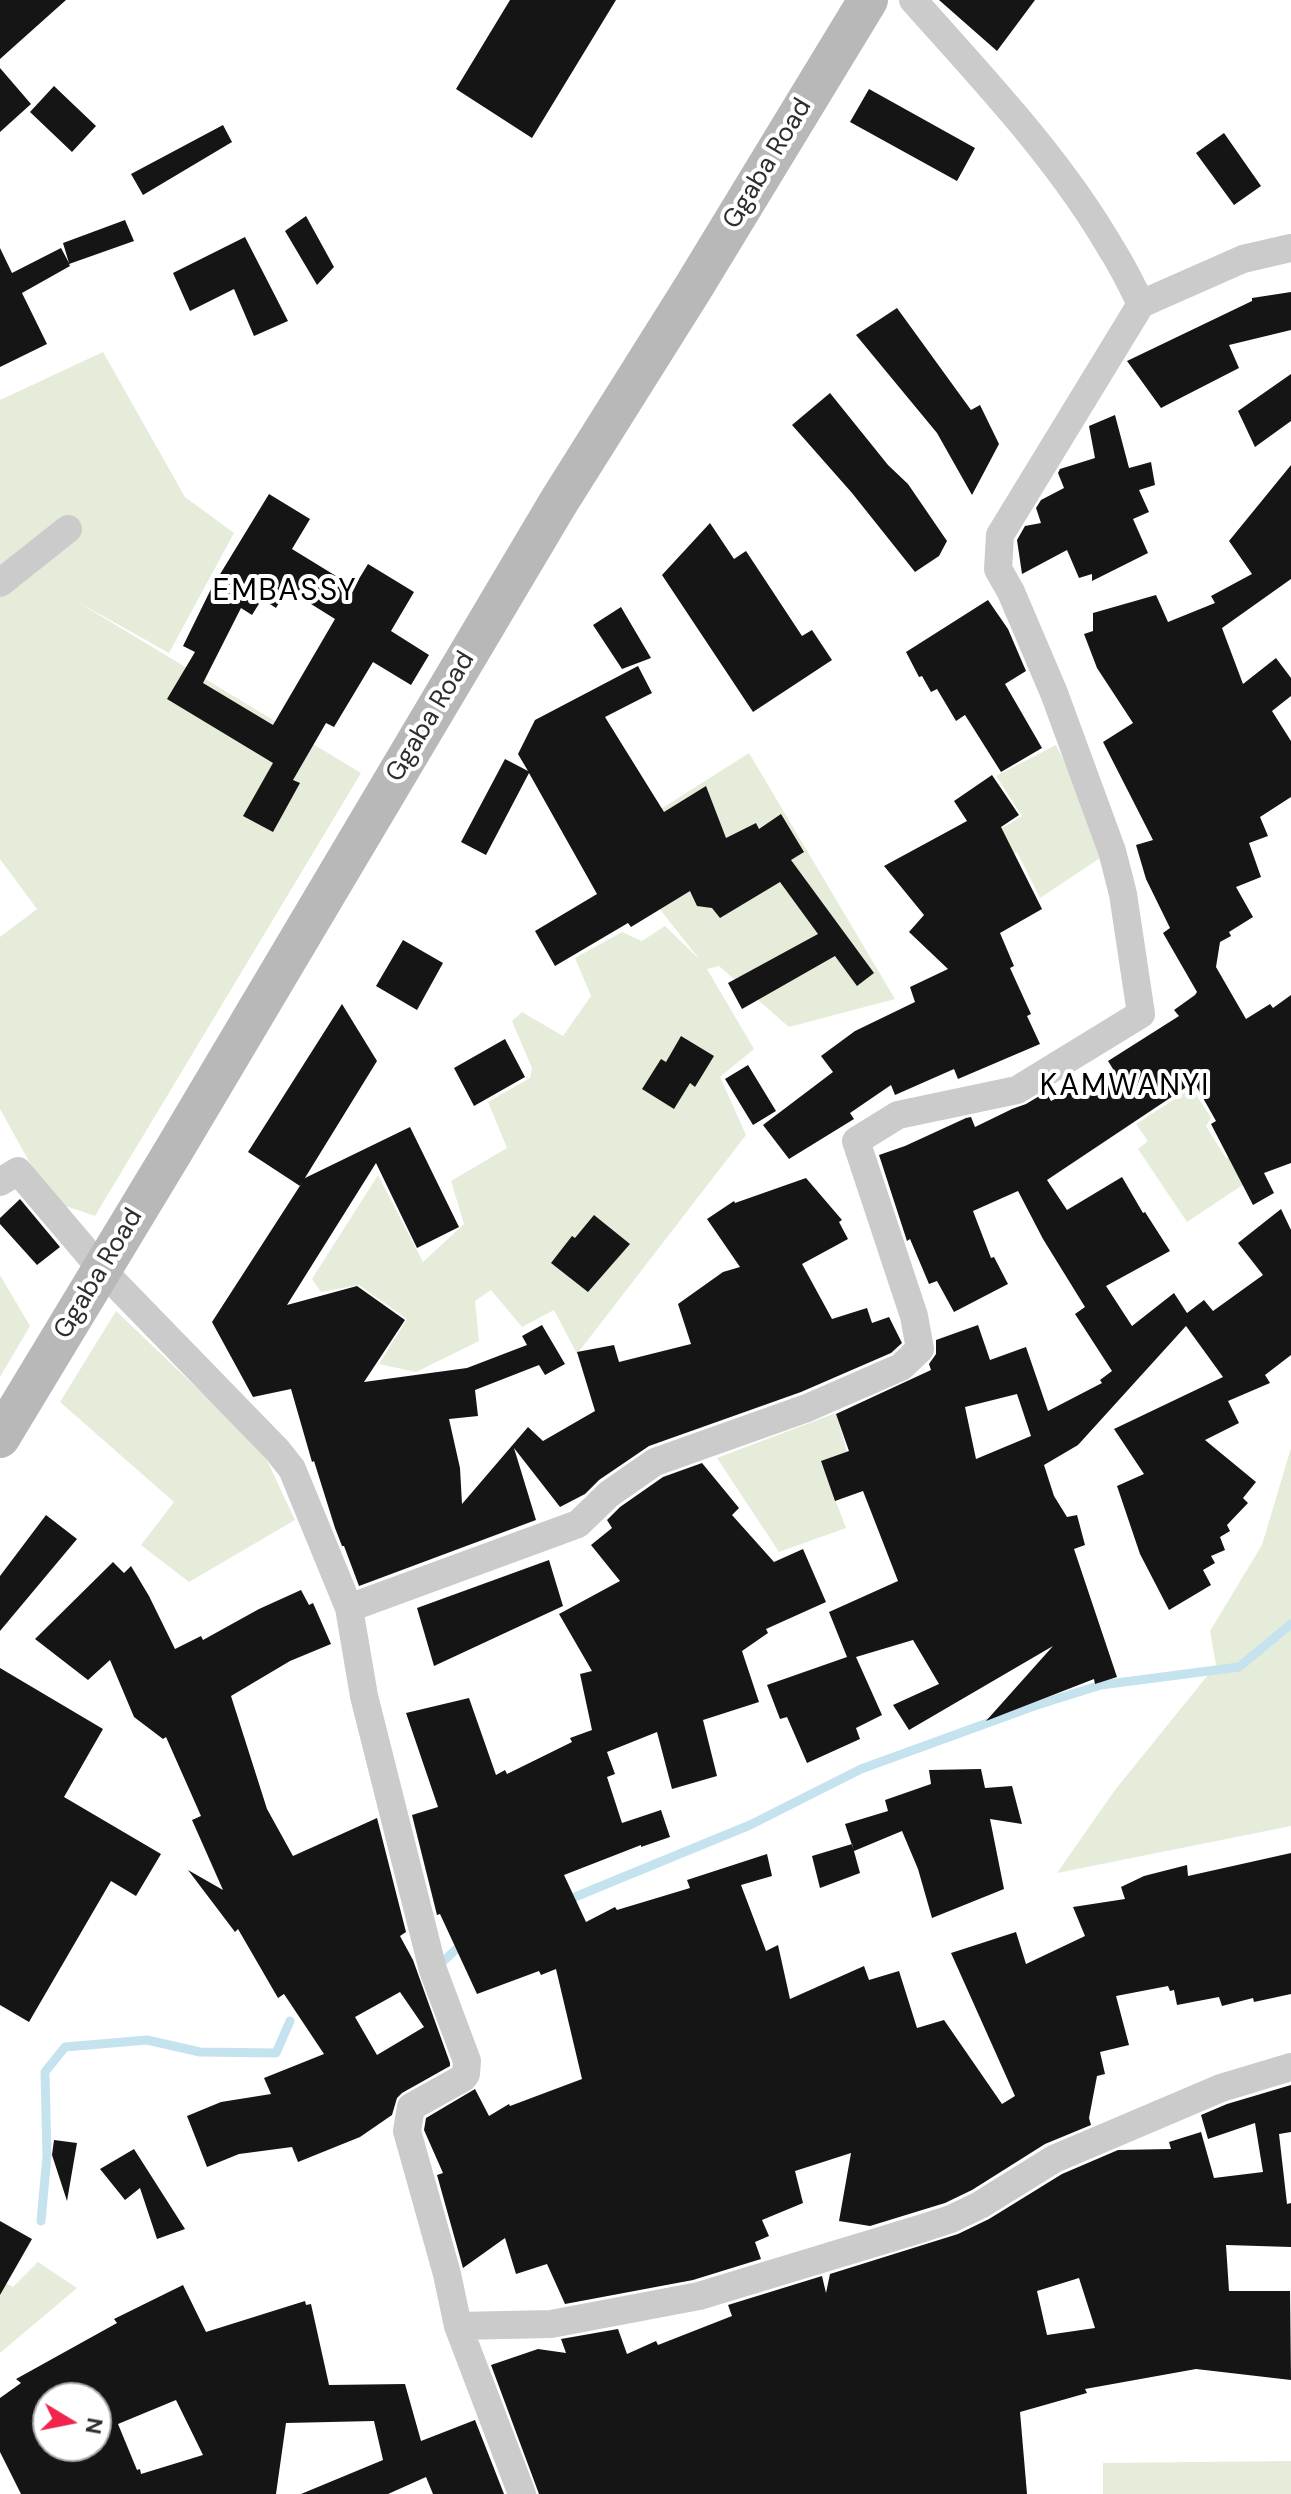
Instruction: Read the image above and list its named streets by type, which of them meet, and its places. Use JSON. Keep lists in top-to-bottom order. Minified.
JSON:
{"streets":{"main road":["Ggaba Road"]},"districts":["EMBASSY","KAMWANYI"],"north":"right"}
